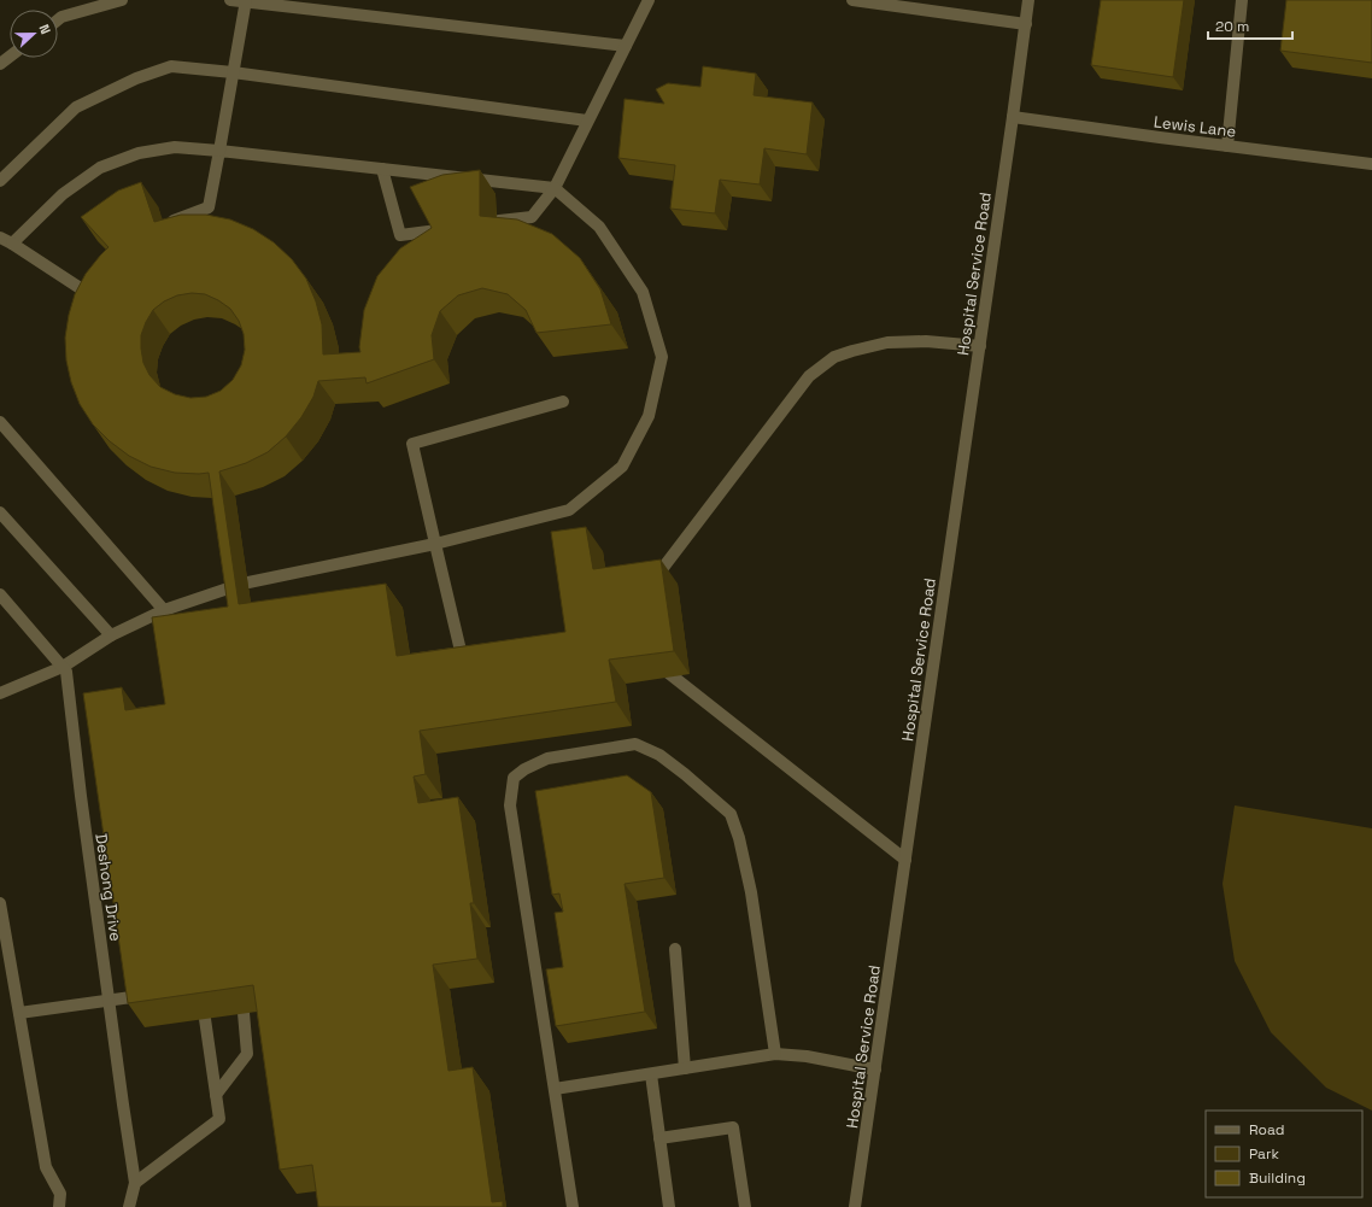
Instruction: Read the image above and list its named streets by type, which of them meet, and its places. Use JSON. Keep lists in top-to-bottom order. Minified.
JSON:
{"streets":{"street":["Lewis Lane","Hospital Service Road","Deshong Drive"]},"crossings":[["Lewis Lane","Hospital Service Road"]],"legend":["Road","Park","Building"],"scale_bar":"20 m","north":"right"}
